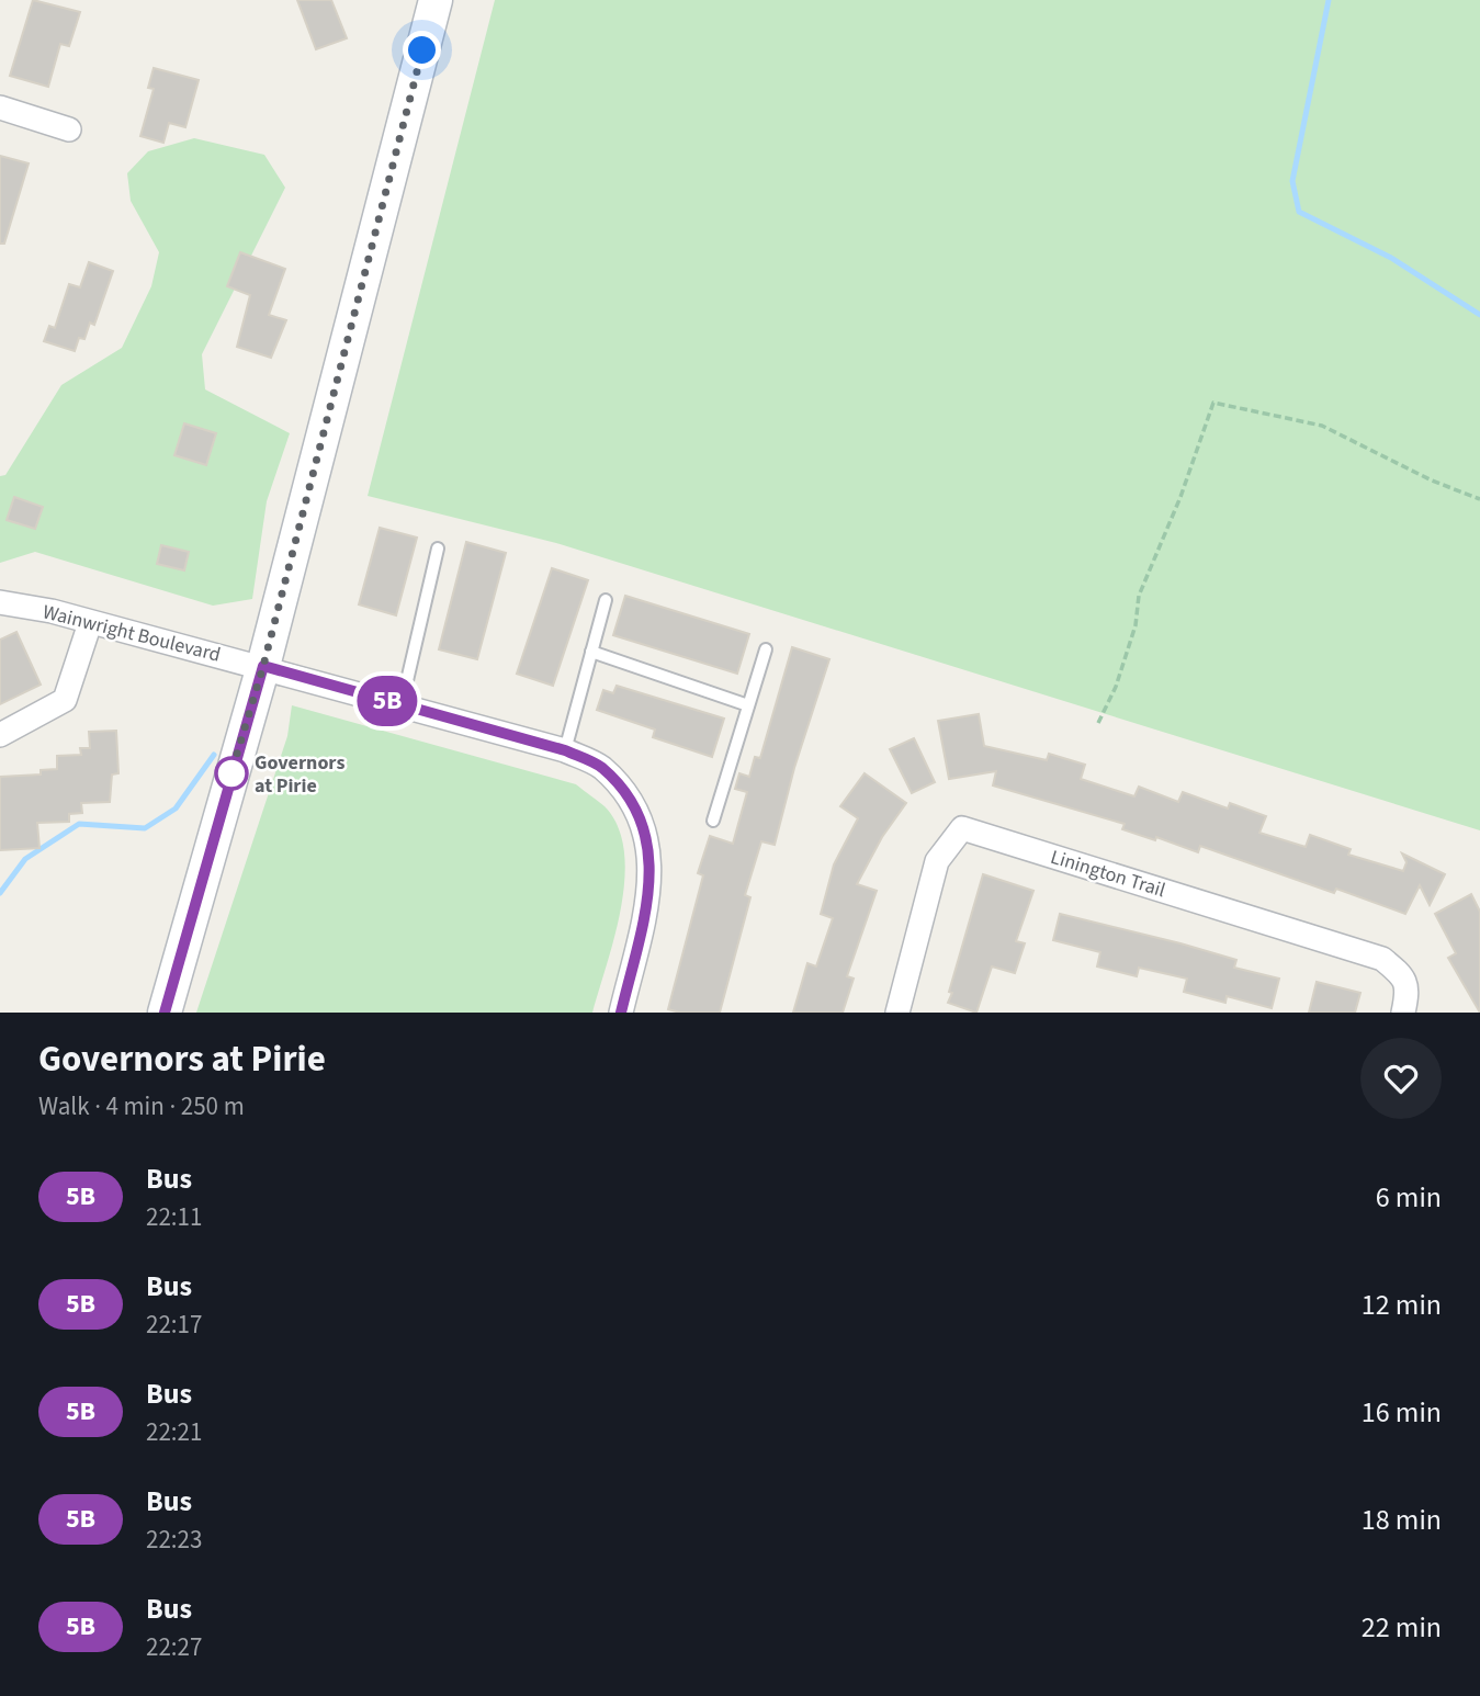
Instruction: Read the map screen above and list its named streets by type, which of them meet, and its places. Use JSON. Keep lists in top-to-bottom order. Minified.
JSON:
{"streets":{"street":["Wainwright Boulevard","Linington Trail"]},"places":["Governors at Pirie"],"lines":["bus line 5B"],"page":{"on_map":"5B","heading":["Governors at Pirie","Walk · 4 min · 250 m"],"list":[{"mark":"5B","name":"Bus","note":"22:11","value":"6 min"},{"mark":"5B","name":"Bus","note":"22:17","value":"12 min"},{"mark":"5B","name":"Bus","note":"22:21","value":"16 min"},{"mark":"5B","name":"Bus","note":"22:23","value":"18 min"},{"mark":"5B","name":"Bus","note":"22:27","value":"22 min"}]}}
